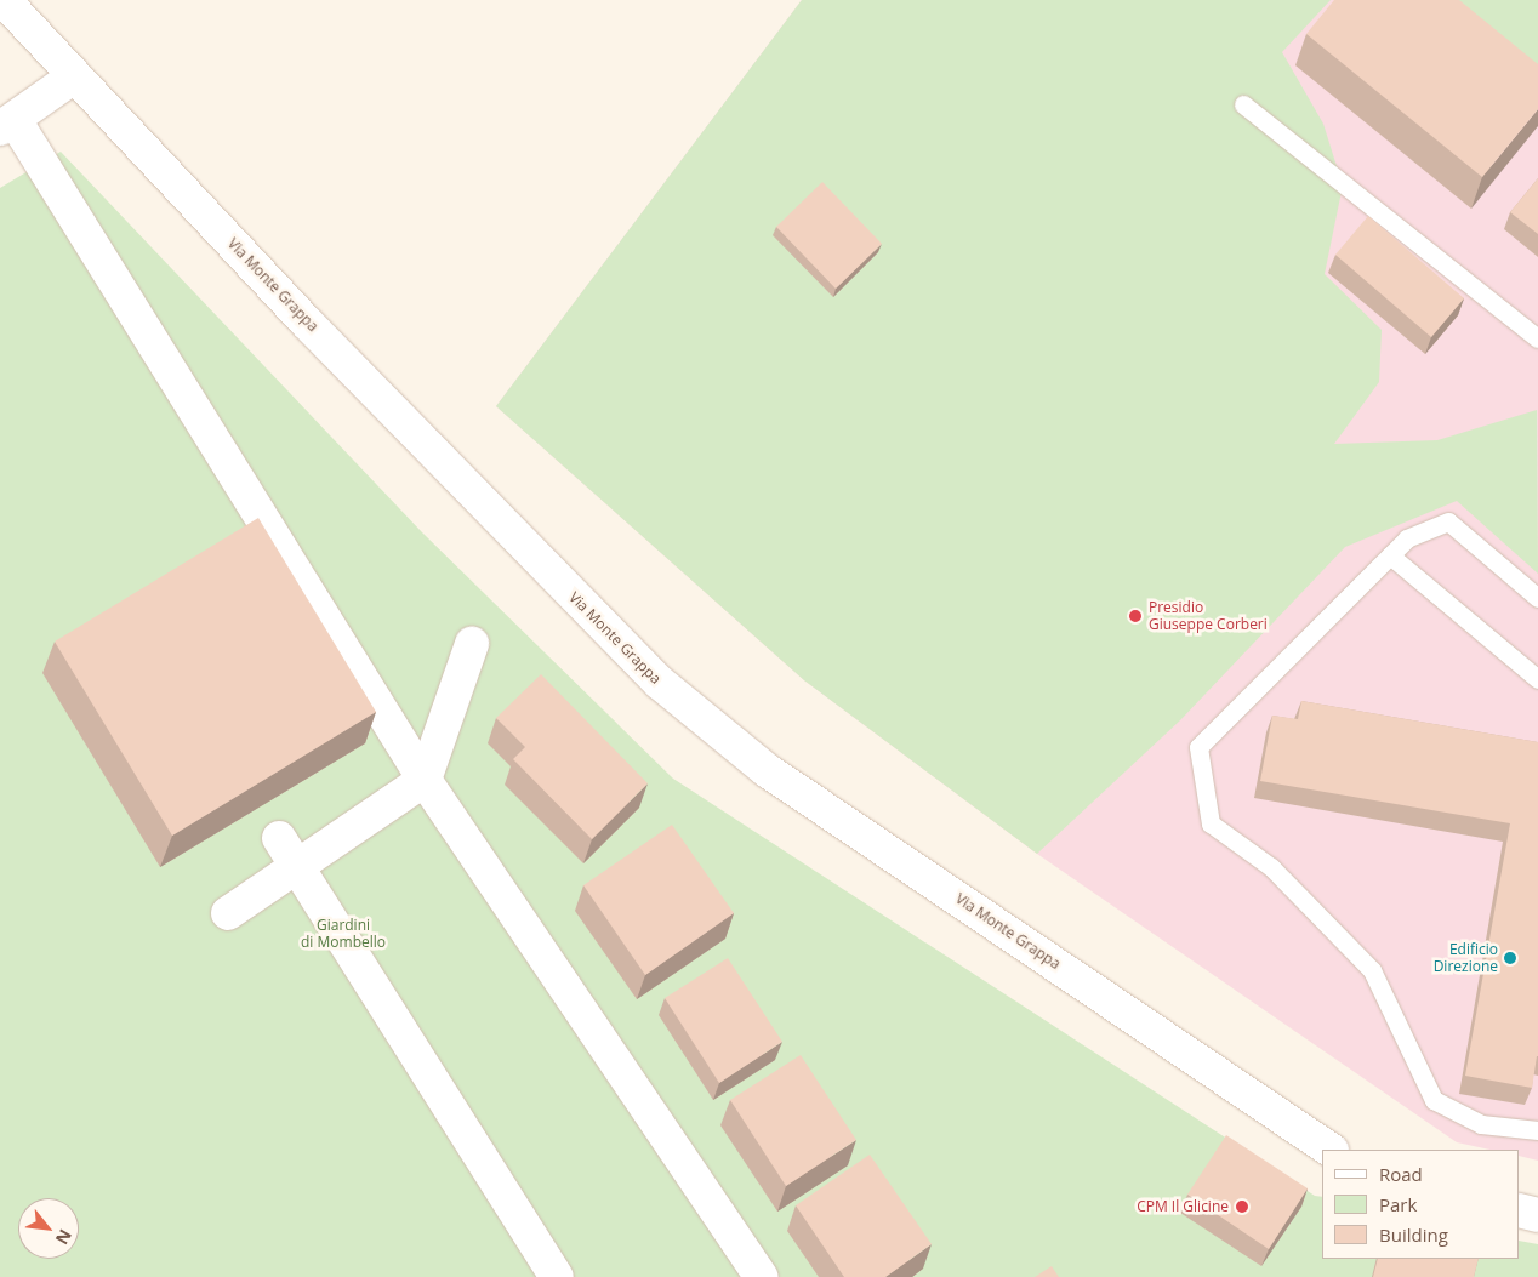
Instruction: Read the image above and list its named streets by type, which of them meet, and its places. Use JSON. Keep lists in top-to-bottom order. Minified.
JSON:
{"streets":{"street":["Via Monte Grappa"]},"parks":["Giardini di Mombello"],"places":["Presidio Giuseppe Corberi","Edificio Direzione","CPM Il Glicine"],"legend":["Road","Park","Building"],"north":"bottom right"}
